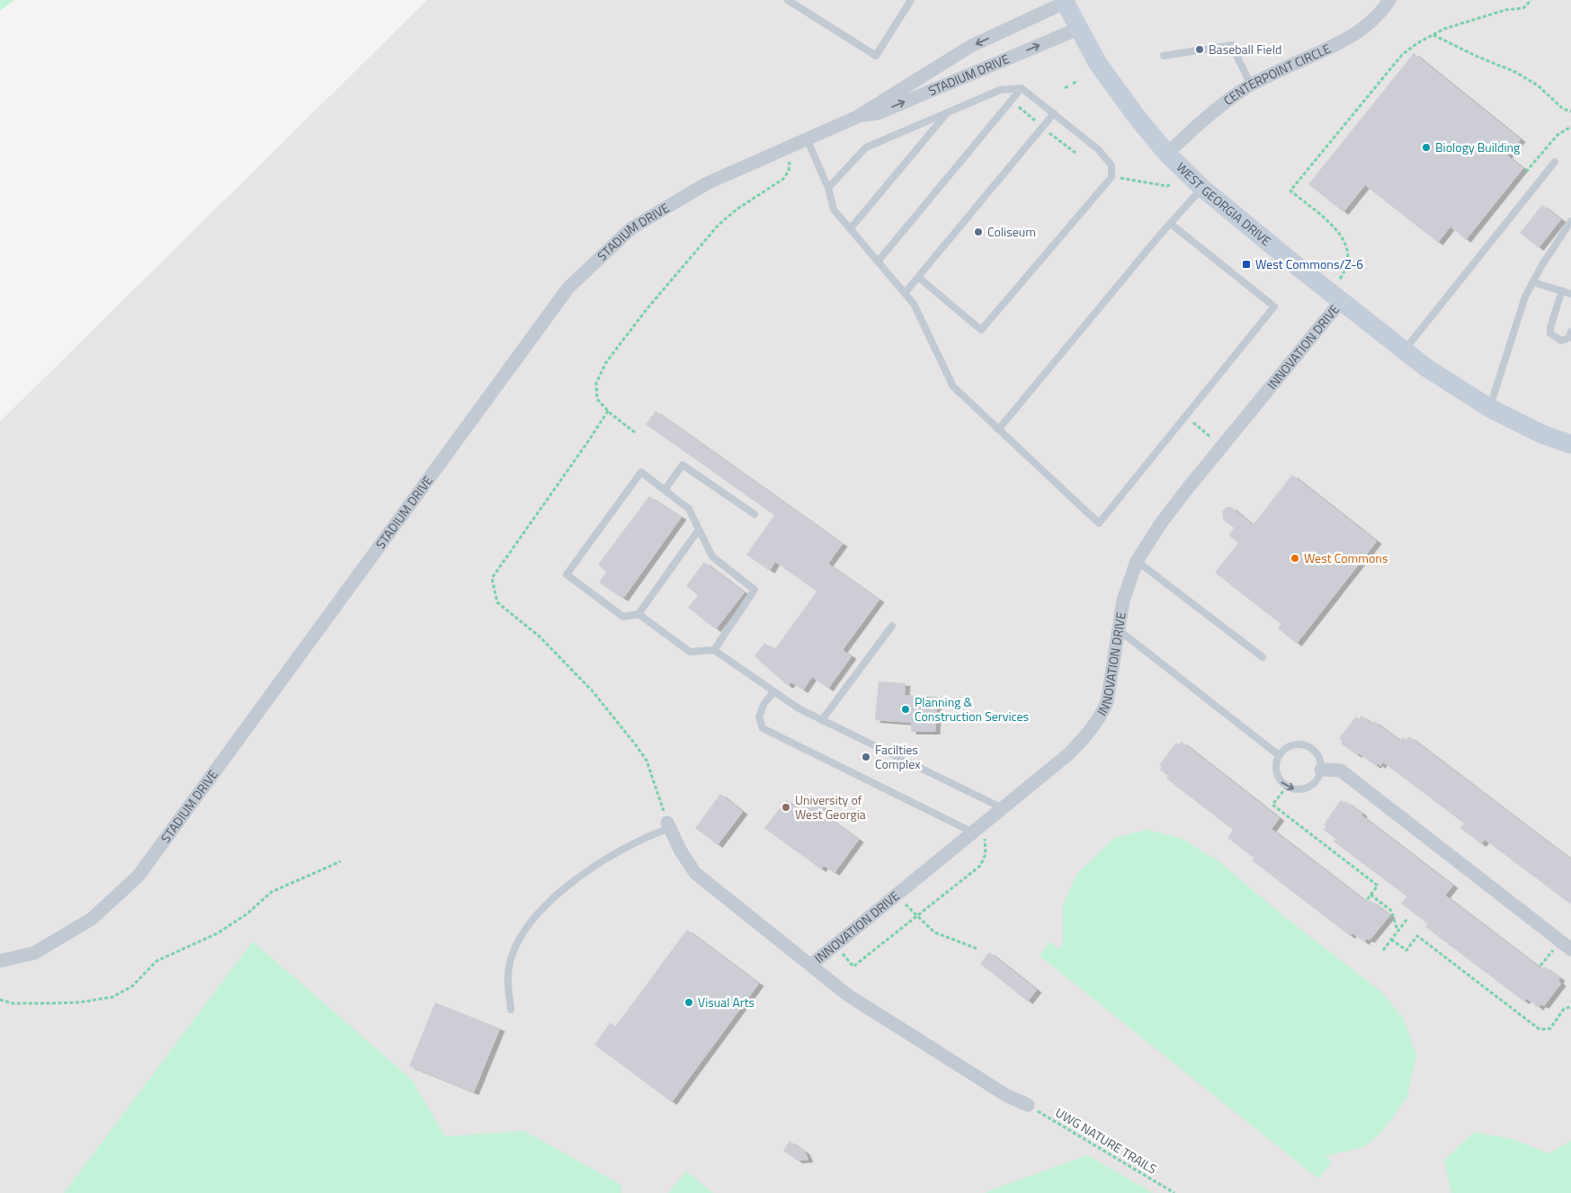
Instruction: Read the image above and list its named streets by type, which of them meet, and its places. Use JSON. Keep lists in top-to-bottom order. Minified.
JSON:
{"streets":{"street":["STADIUM DRIVE","CENTERPOINT CIRCLE","WEST GEORGIA DRIVE","INNOVATION DRIVE"],"path":["UWG NATURE TRAILS"]},"crossings":[["STADIUM DRIVE","WEST GEORGIA DRIVE"],["CENTERPOINT CIRCLE","WEST GEORGIA DRIVE"],["WEST GEORGIA DRIVE","INNOVATION DRIVE"]],"places":{"other":["Baseball Field","Biology Building","Coliseum","West Commons","Planning & Construction Services","Facilties Complex","University of West Georgia","Visual Arts"],"transit":["West Commons/Z-6"]}}
